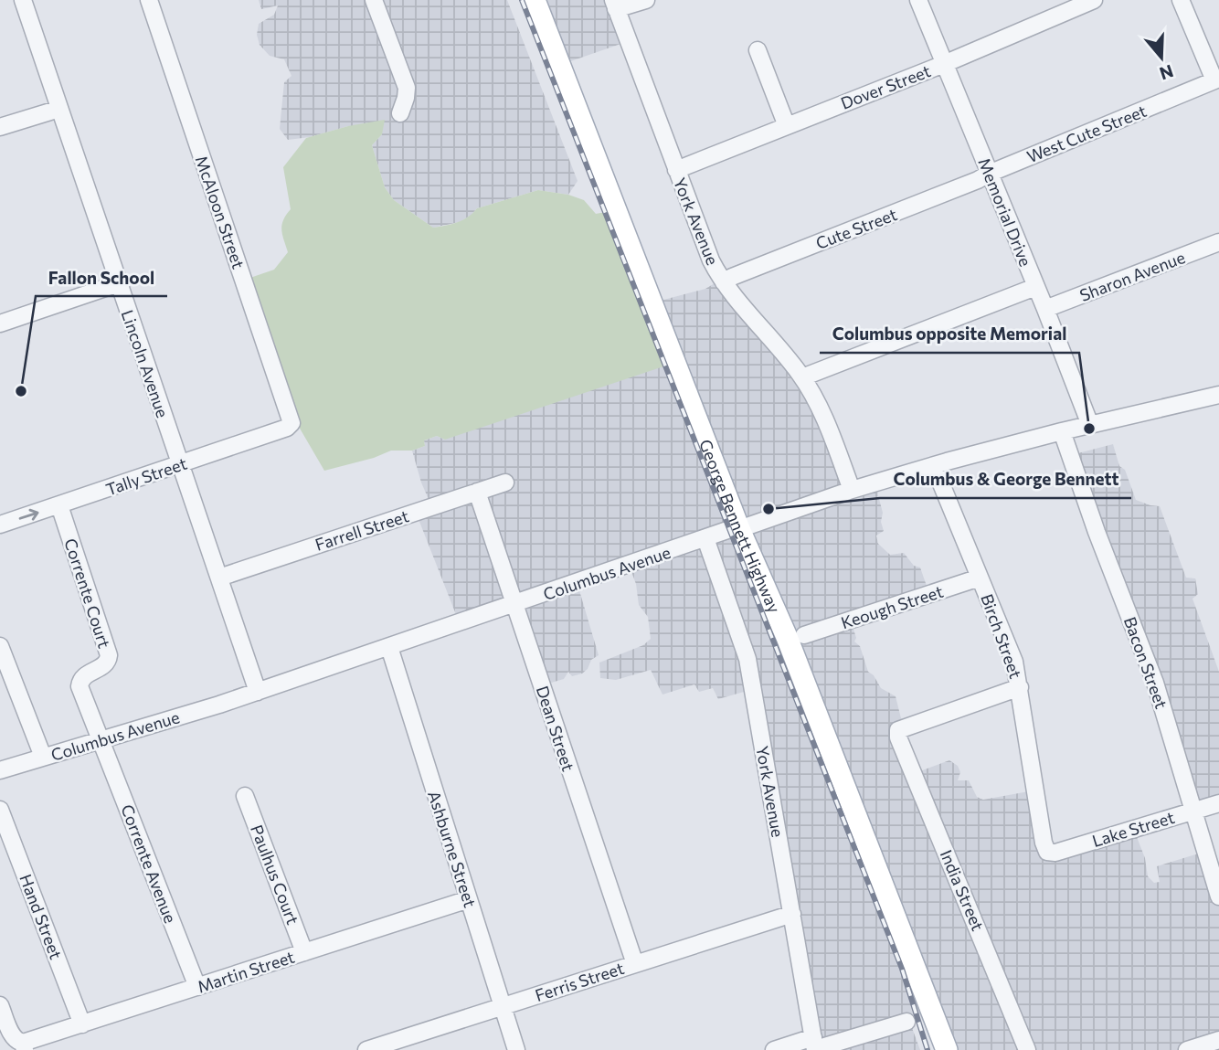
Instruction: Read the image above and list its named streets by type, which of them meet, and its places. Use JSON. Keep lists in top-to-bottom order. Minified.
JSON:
{"streets":{"main road":["George Bennett Highway"],"street":["Dover Street","West Cute Street","McAloon Street","Memorial Drive","York Avenue","Cute Street","Sharon Avenue","Lincoln Avenue","Tally Street","Farrell Street","Columbus Avenue","Corrente Court","Keough Street","Birch Street","Bacon Street","Dean Street","Lake Street","Ashburne Street","Corrente Avenue","Paulhus Court","India Street","Hand Street","Martin Street","Ferris Street"]},"crossings":[["Dover Street","Memorial Drive"],["Dover Street","York Avenue"],["West Cute Street","Memorial Drive"],["West Cute Street","Cute Street"],["McAloon Street","Tally Street"],["Memorial Drive","Cute Street"],["Memorial Drive","Sharon Avenue"],["Memorial Drive","Columbus Avenue"],["York Avenue","Cute Street"],["York Avenue","Columbus Avenue"],["York Avenue","Ferris Street"],["Lincoln Avenue","Tally Street"],["Lincoln Avenue","Farrell Street"],["Lincoln Avenue","Columbus Avenue"],["Tally Street","Corrente Court"],["George Bennett Highway","Columbus Avenue"],["Farrell Street","Dean Street"],["Columbus Avenue","Corrente Court"],["Columbus Avenue","Birch Street"],["Columbus Avenue","Bacon Street"],["Columbus Avenue","Dean Street"],["Columbus Avenue","Ashburne Street"],["Columbus Avenue","Corrente Avenue"],["Corrente Court","Corrente Avenue"],["Keough Street","Birch Street"],["Birch Street","Lake Street"],["Birch Street","India Street"],["Bacon Street","Lake Street"],["Dean Street","Ferris Street"],["Ashburne Street","Martin Street"],["Ashburne Street","Ferris Street"],["Corrente Avenue","Martin Street"],["Paulhus Court","Martin Street"],["Hand Street","Martin Street"]],"places":["Fallon School","Columbus opposite Memorial","Columbus & George Bennett"],"north":"bottom"}
